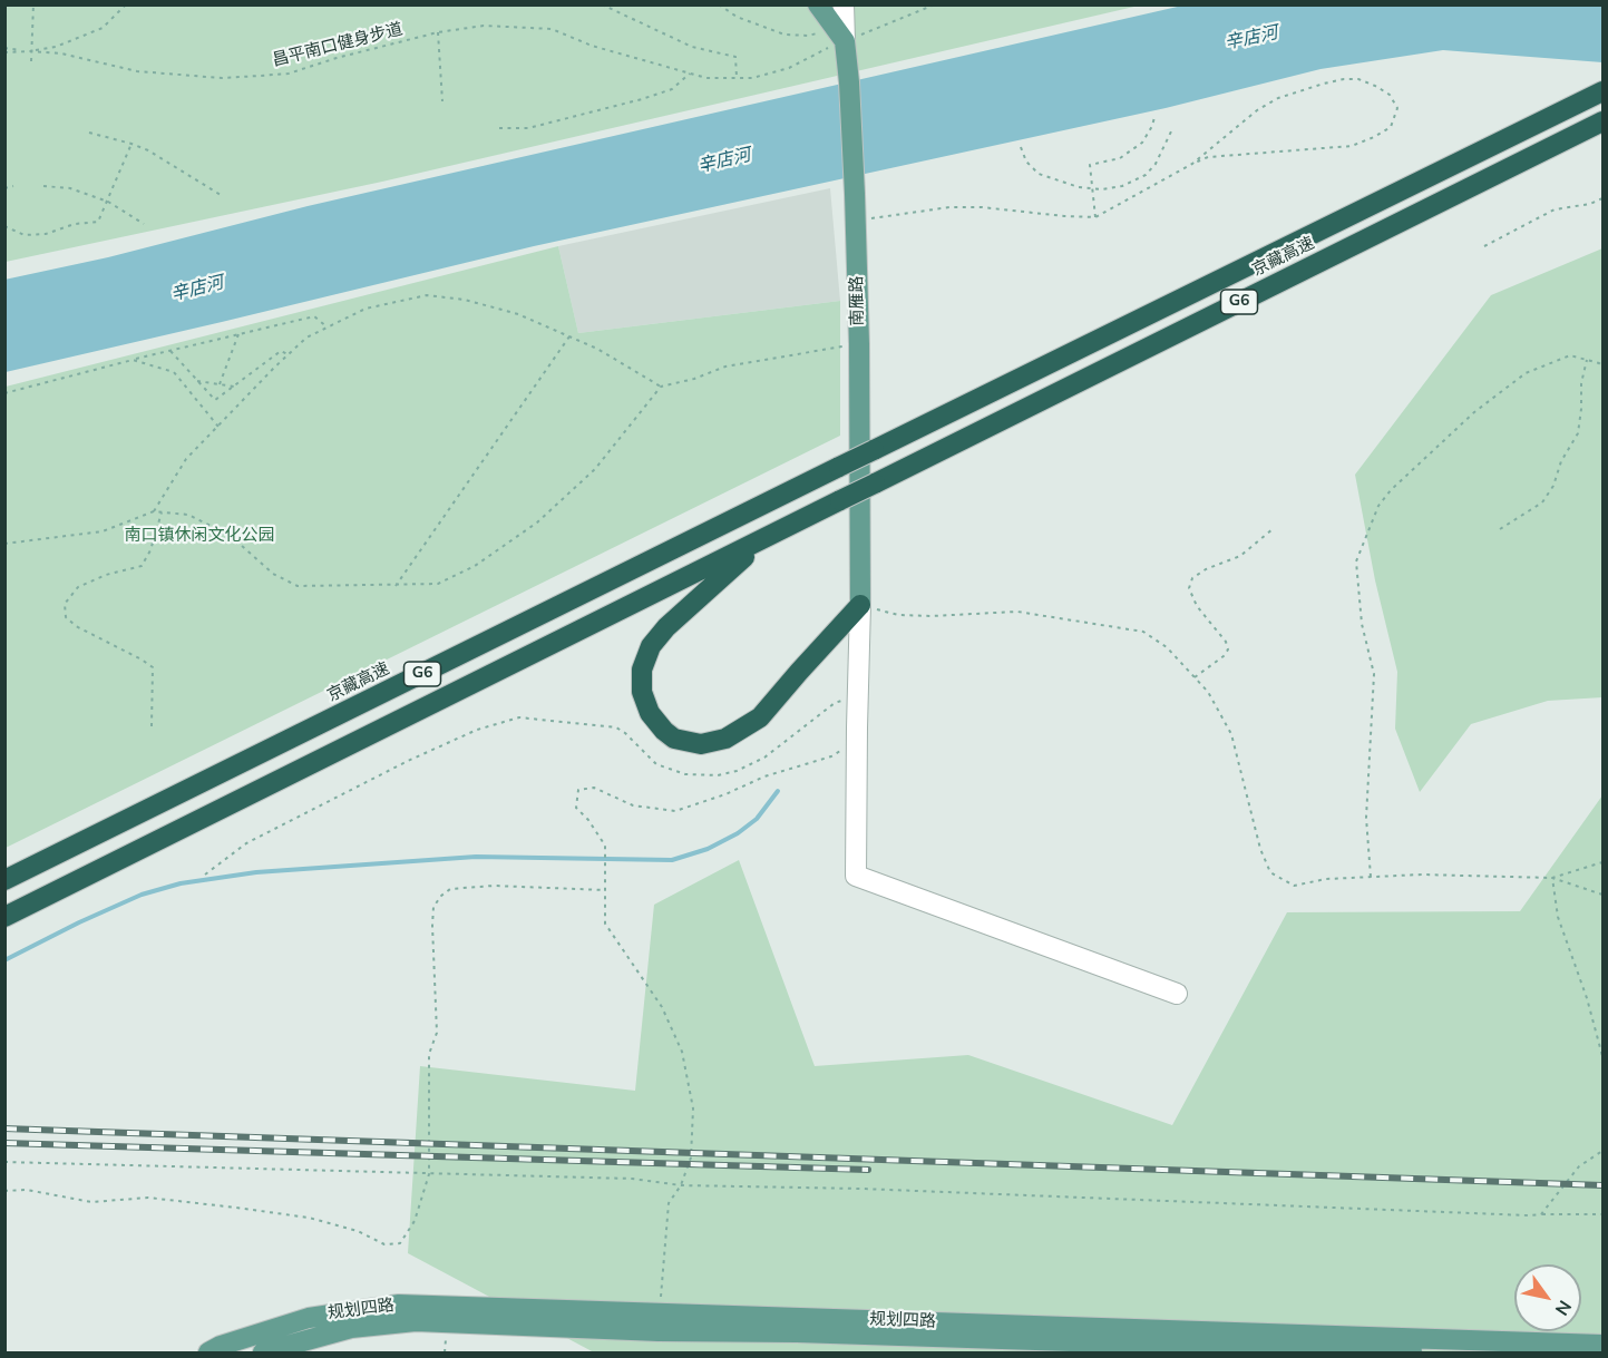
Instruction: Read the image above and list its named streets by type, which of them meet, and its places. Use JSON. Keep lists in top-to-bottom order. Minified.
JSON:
{"streets":{"highway":["京藏高速","G6"],"main road":["南雁路","规划四路"],"path":["昌平南口健身步道"]},"crossings":[["昌平南口健身步道","南雁路"],["京藏高速","G6"]],"water":["辛店河"],"parks":["南口镇休闲文化公园"],"north":"bottom right"}
